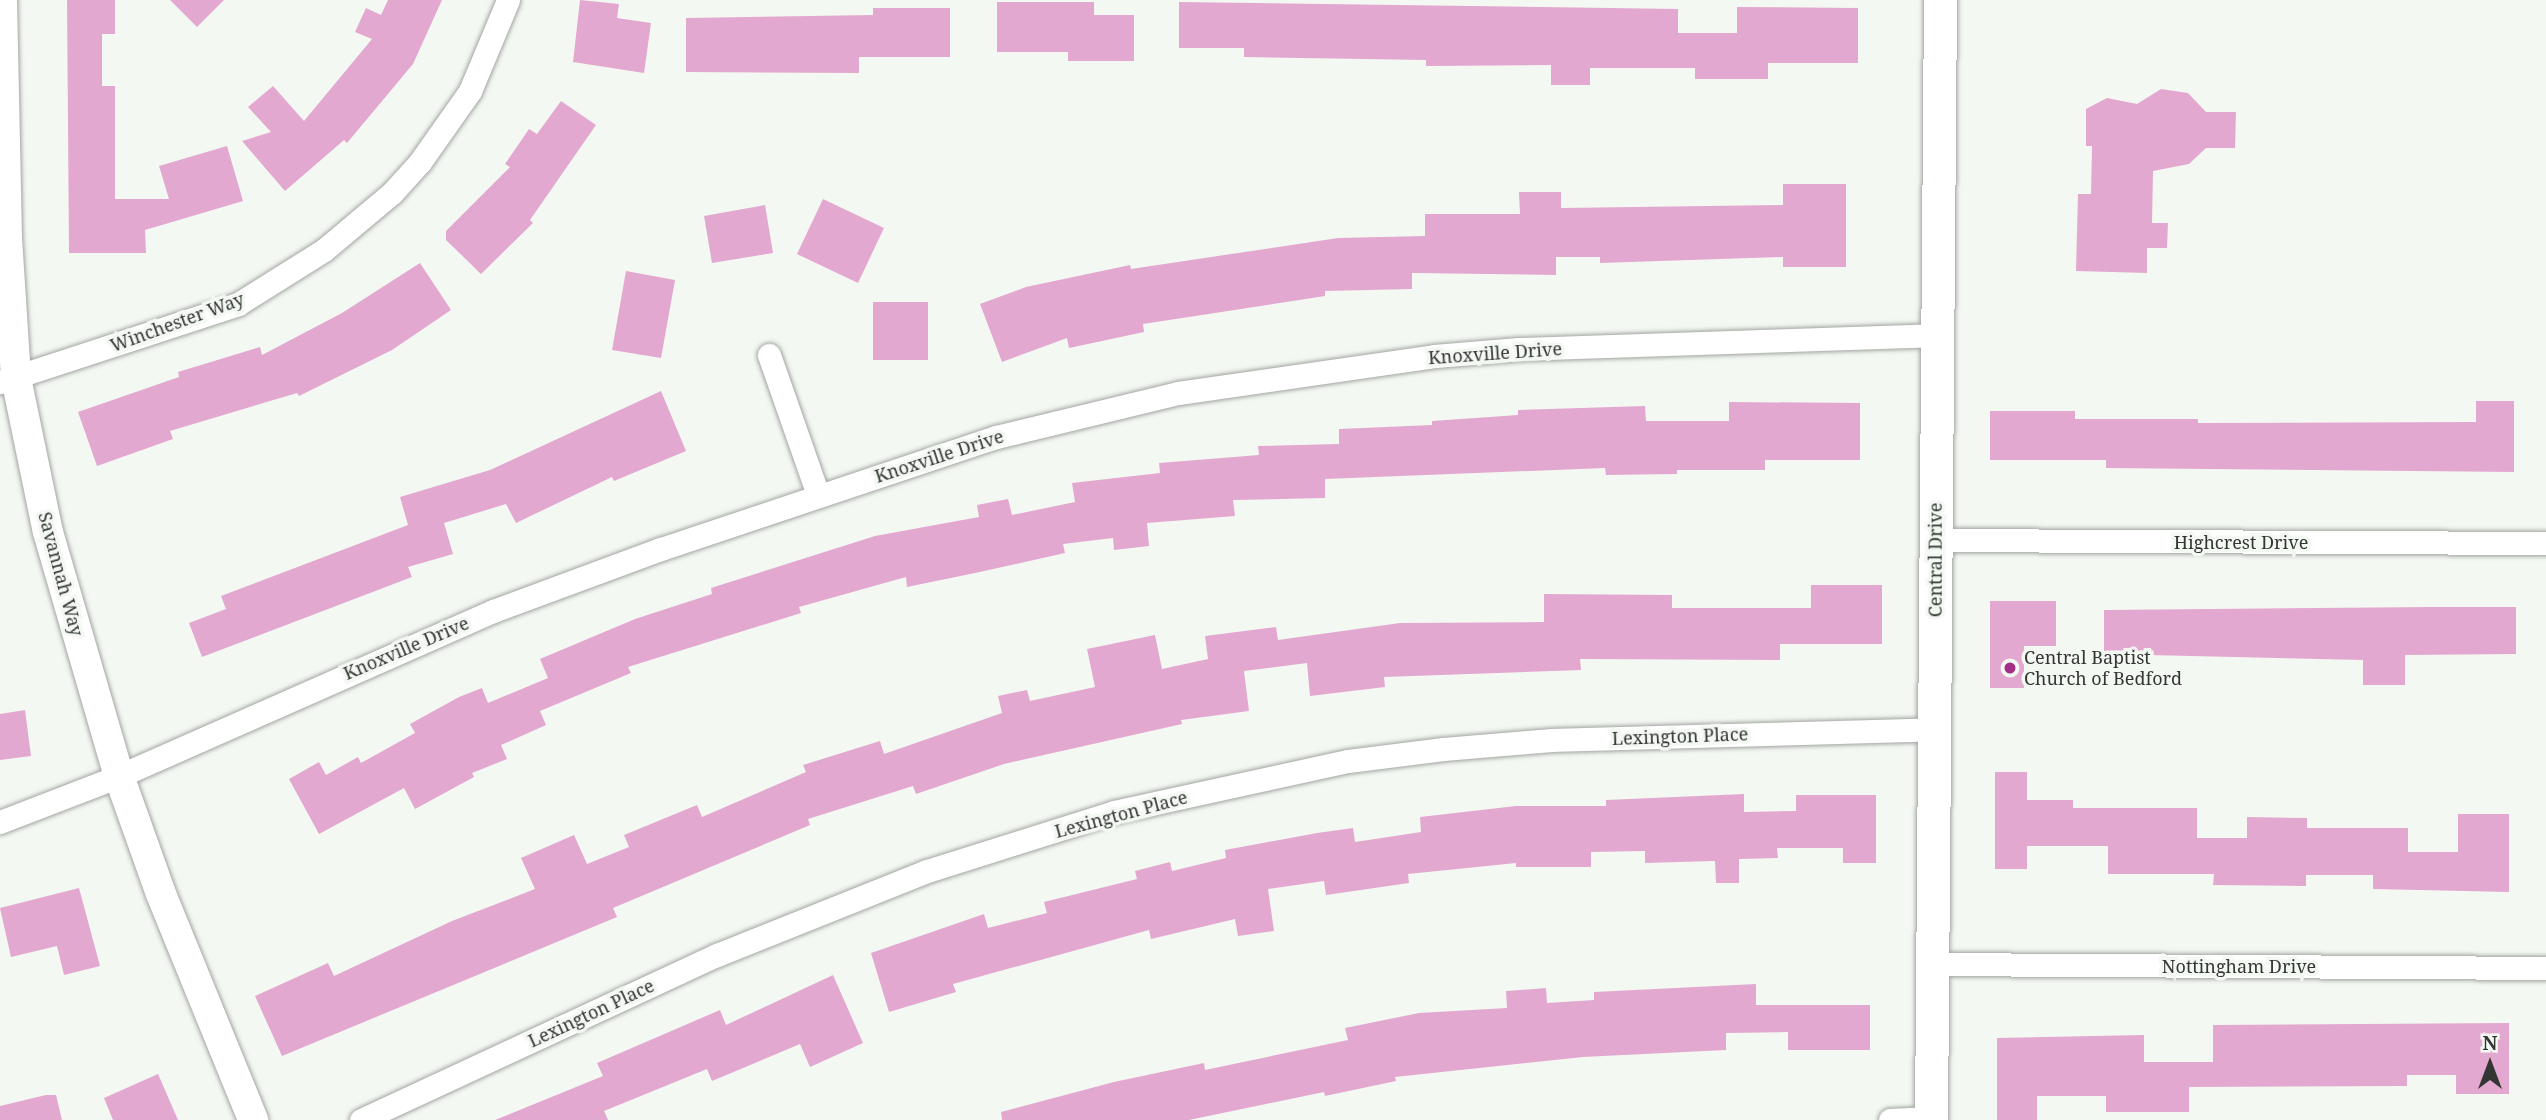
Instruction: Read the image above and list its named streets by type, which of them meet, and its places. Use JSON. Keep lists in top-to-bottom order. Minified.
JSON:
{"streets":{"main road":["Central Drive"],"street":["Winchester Way","Knoxville Drive","Highcrest Drive","Savannah Way","Lexington Place","Nottingham Drive"]},"crossings":[["Winchester Way","Savannah Way"],["Knoxville Drive","Central Drive"],["Knoxville Drive","Savannah Way"],["Highcrest Drive","Central Drive"],["Central Drive","Lexington Place"],["Central Drive","Nottingham Drive"]],"places":["Central Baptist Church of Bedford"],"north":"top"}
